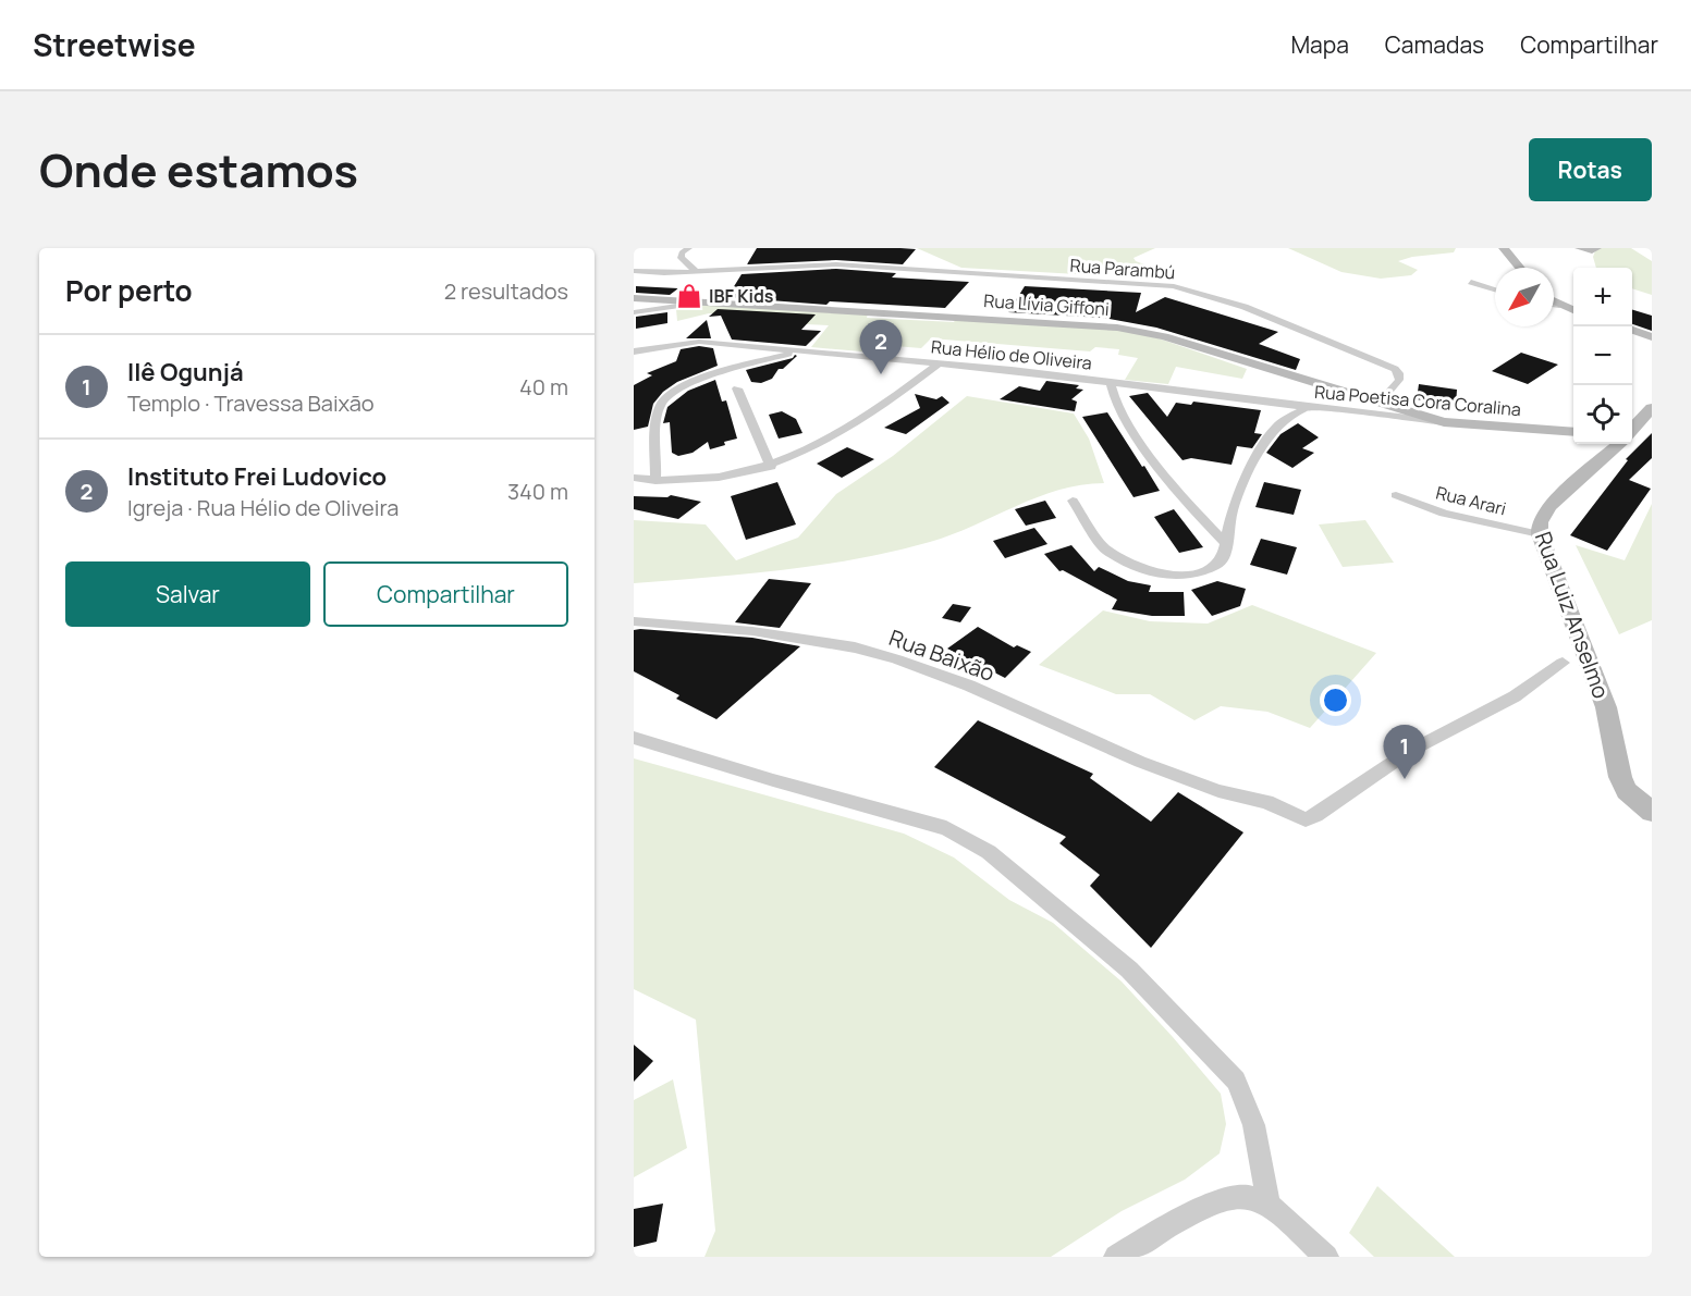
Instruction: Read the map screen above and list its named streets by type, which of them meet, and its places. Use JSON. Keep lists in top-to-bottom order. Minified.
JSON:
{"streets":{"street":["Rua Parambú","Rua Lívia Giffoni","Rua Hélio de Oliveira","Rua Poetisa Cora Coralina","Rua Arari","Rua Luiz Anselmo","Rua Baixão"]},"crossings":[["Rua Parambú","Rua Lívia Giffoni"],["Rua Lívia Giffoni","Rua Poetisa Cora Coralina"],["Rua Hélio de Oliveira","Rua Poetisa Cora Coralina"],["Rua Arari","Rua Luiz Anselmo"]],"places":{"shop":["IBF Kids"]},"north":"bottom left","page":{"header":"Streetwise","nav":["Mapa","Camadas","Compartilhar"],"title":"Onde estamos","buttons":["Rotas",["Salvar","Compartilhar"]],"heading":["Por perto","2 resultados"],"map_buttons":["+","−"],"pins":["2","1"],"list":[{"mark":"1","name":"Ilê Ogunjá","note":"Templo · Travessa Baixão","value":"40 m"},{"mark":"2","name":"Instituto Frei Ludovico","note":"Igreja · Rua Hélio de Oliveira","value":"340 m"}]}}
